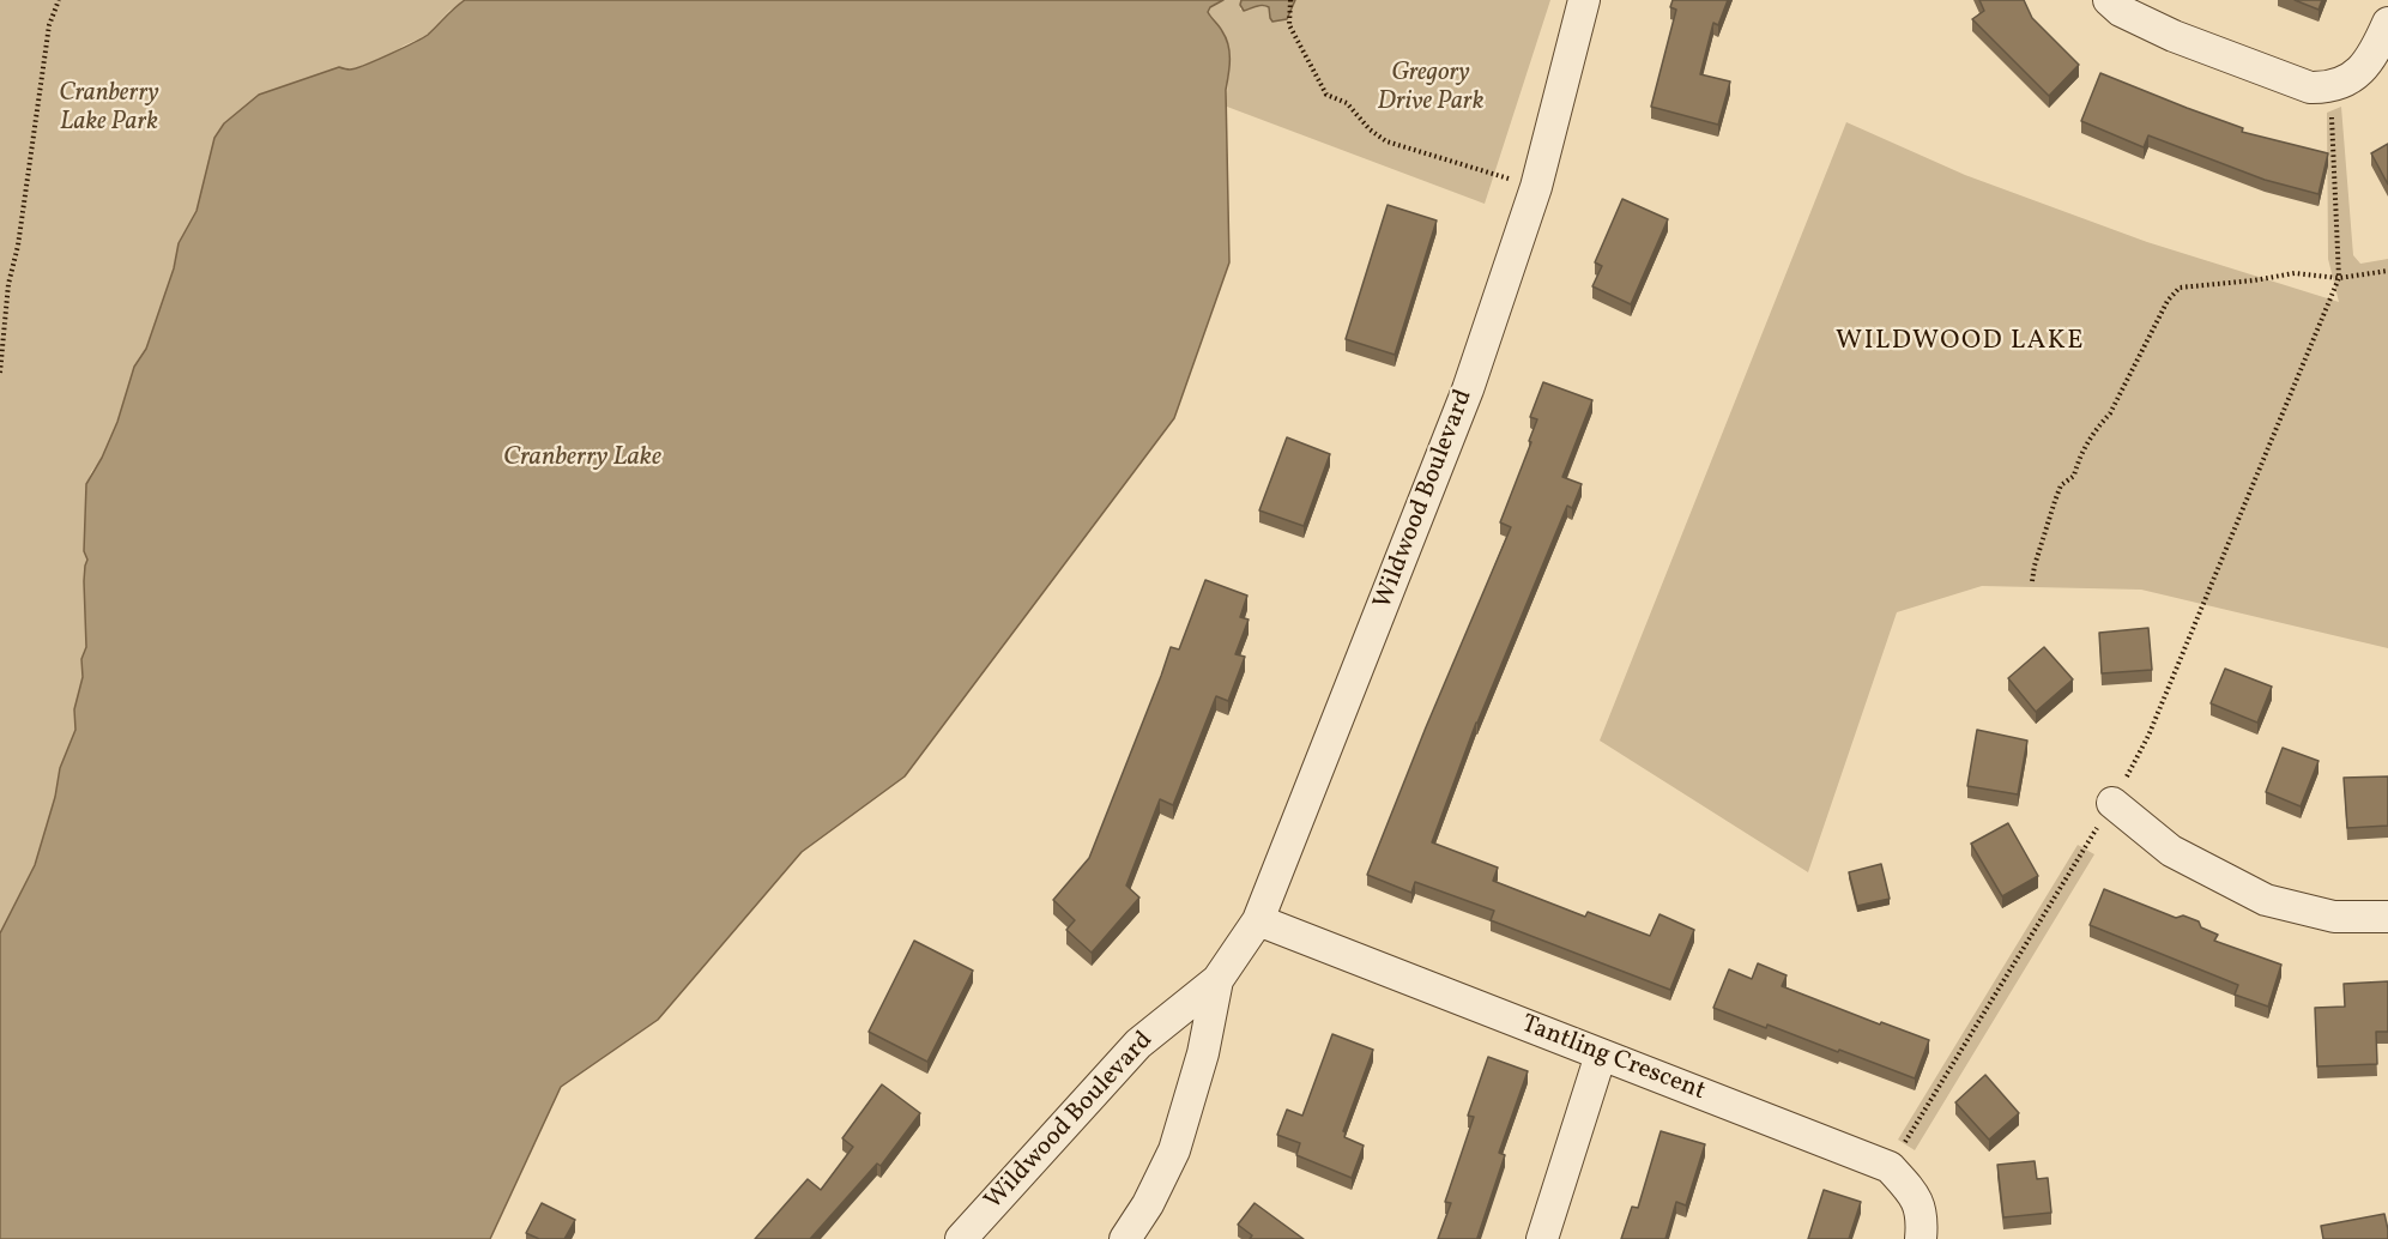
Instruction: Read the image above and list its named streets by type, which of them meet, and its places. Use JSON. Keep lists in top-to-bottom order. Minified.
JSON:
{"streets":{"street":["Wildwood Boulevard","Tantling Crescent"]},"crossings":[["Wildwood Boulevard","Tantling Crescent"]],"districts":["WILDWOOD LAKE"],"water":["Cranberry Lake"],"parks":["Gregory Drive Park","Cranberry Lake Park"]}
